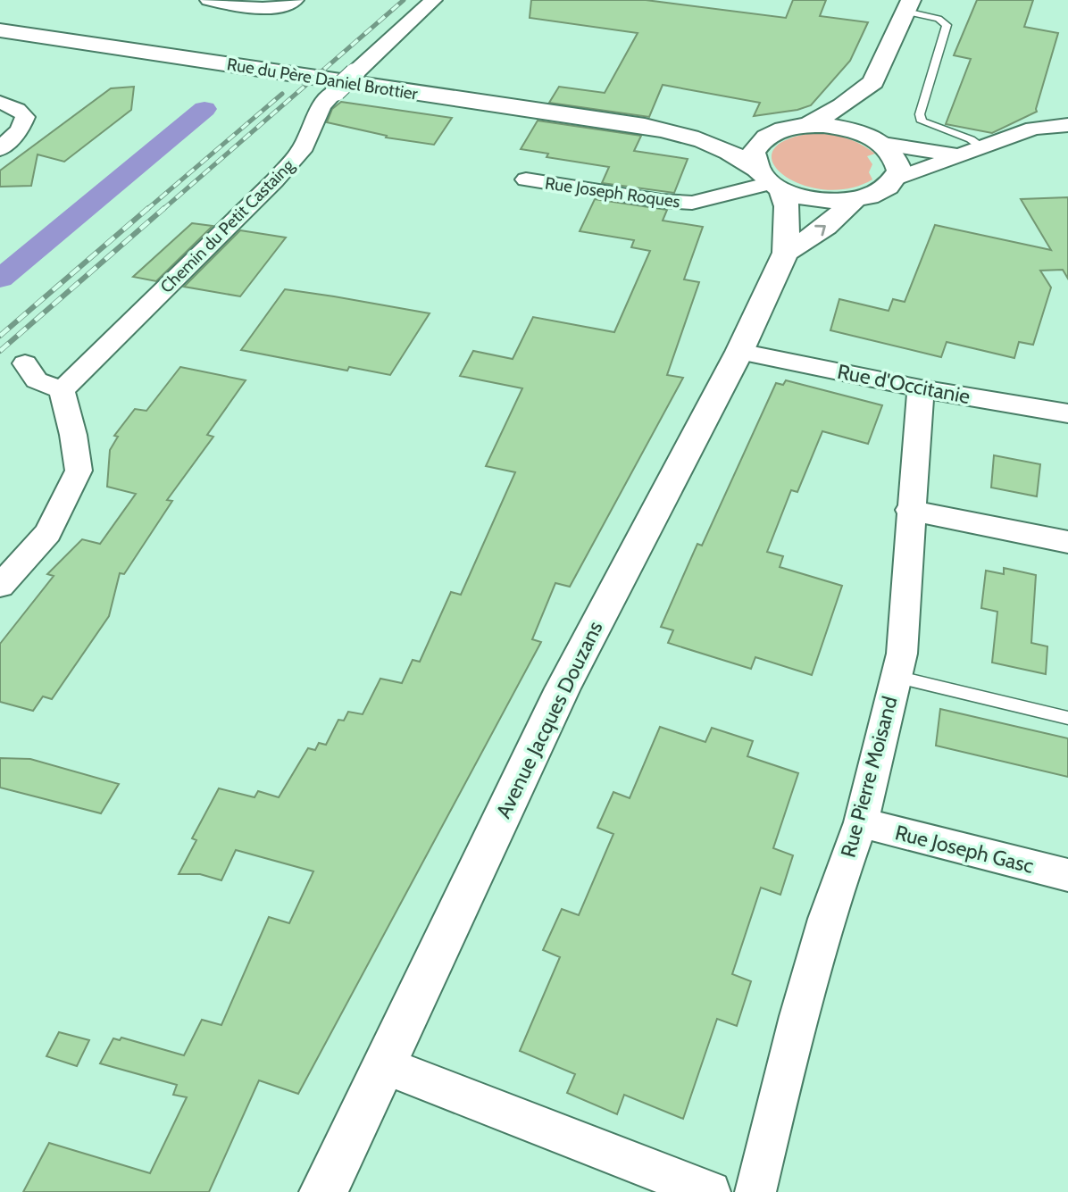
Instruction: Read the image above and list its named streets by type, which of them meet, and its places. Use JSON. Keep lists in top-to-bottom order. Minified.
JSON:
{"streets":{"main road":["Rue du Père Daniel Brottier","Avenue Jacques Douzans"],"street":["Rue Joseph Roques","Chemin du Petit Castaing","Rue d'Occitanie","Rue Pierre Moisand","Rue Joseph Gasc"]},"crossings":[["Rue du Père Daniel Brottier","Rue Joseph Roques"],["Rue du Père Daniel Brottier","Avenue Jacques Douzans"],["Rue Joseph Roques","Avenue Jacques Douzans"],["Rue d'Occitanie","Avenue Jacques Douzans"],["Rue d'Occitanie","Rue Pierre Moisand"],["Rue Pierre Moisand","Rue Joseph Gasc"]]}
